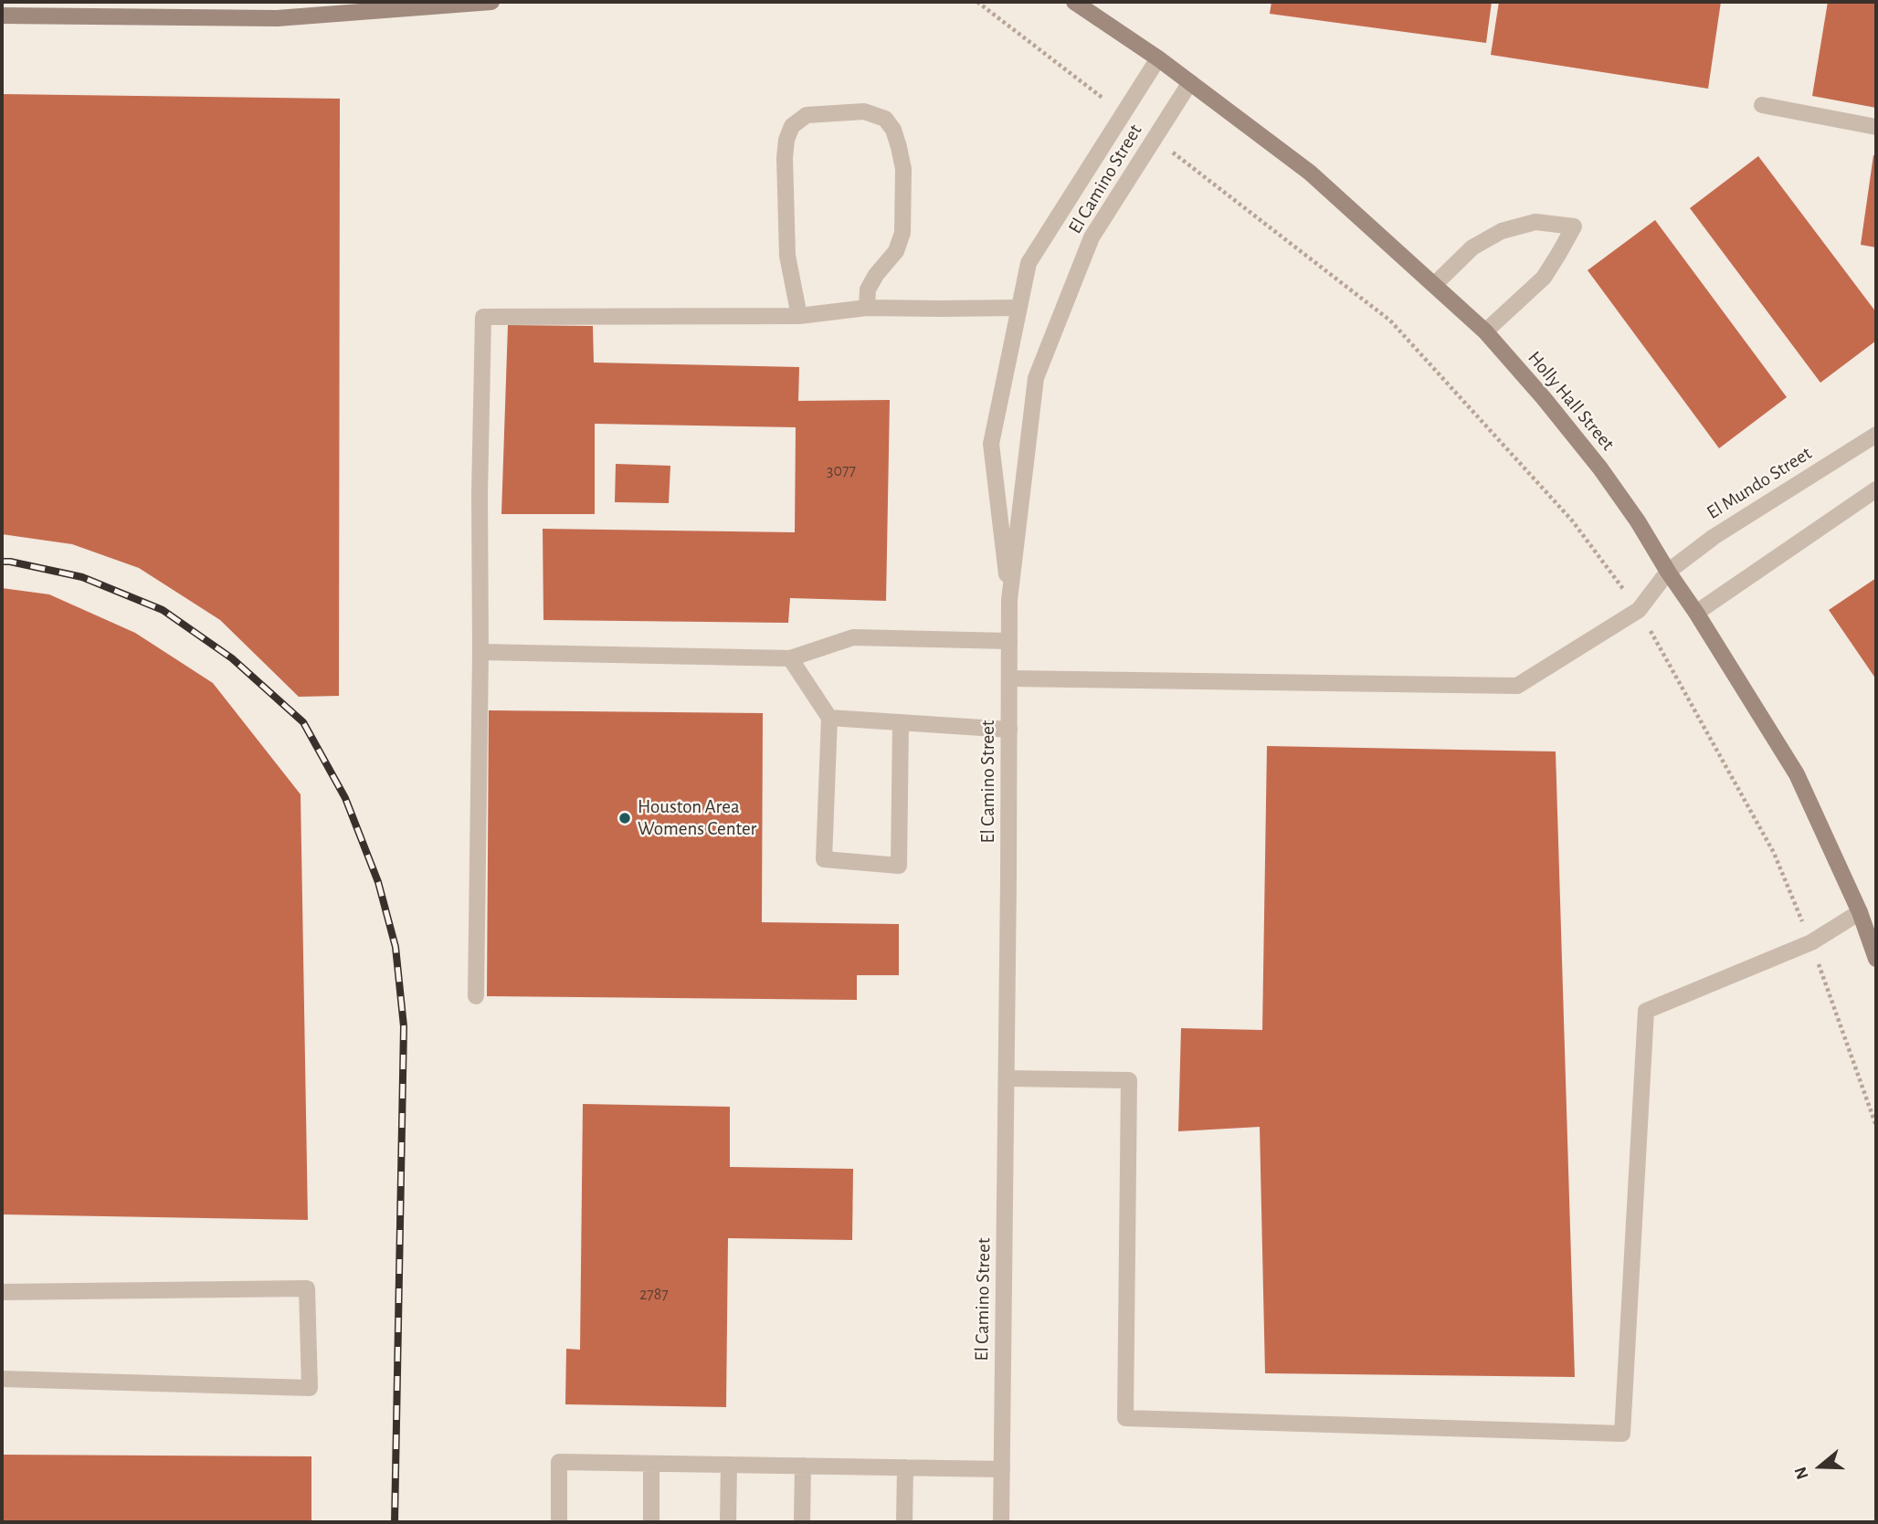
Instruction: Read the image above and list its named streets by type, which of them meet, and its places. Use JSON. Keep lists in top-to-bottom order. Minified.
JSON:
{"streets":{"street":["El Camino Street","Holly Hall Street","El Mundo Street"]},"crossings":[["El Camino Street","Holly Hall Street"],["Holly Hall Street","El Mundo Street"]],"places":["Houston Area Womens Center"],"house_numbers":["3077","2787"],"north":"left"}
